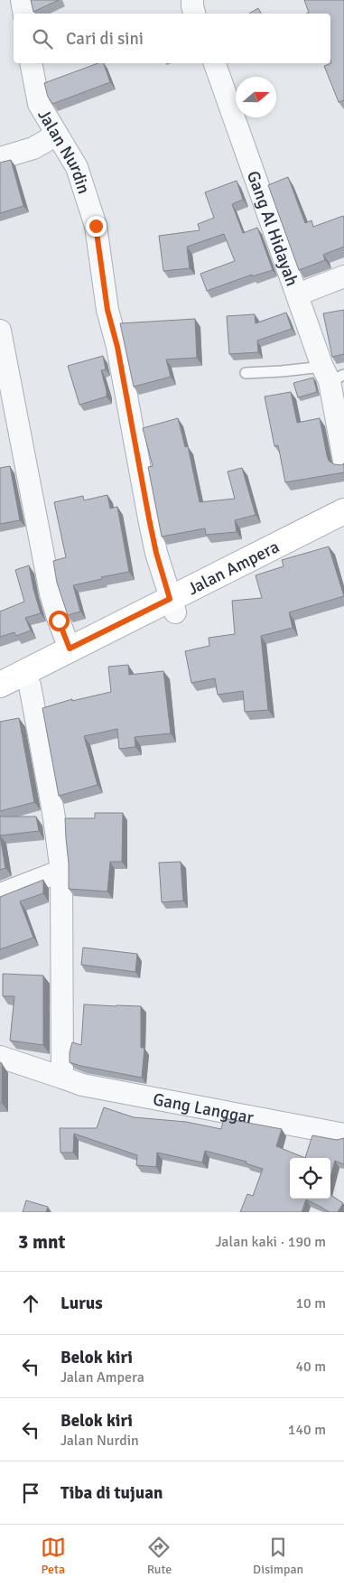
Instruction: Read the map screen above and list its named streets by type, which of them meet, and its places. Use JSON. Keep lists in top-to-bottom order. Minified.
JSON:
{"streets":{"main road":["Jalan Ampera"],"street":["Jalan Nurdin","Gang Al Hidayah","Gang Langgar"]},"crossings":[["Jalan Nurdin","Jalan Ampera"]],"north":"right","page":{"search":"Cari di sini","heading":["3 mnt","Jalan kaki · 190 m"],"list":[["Lurus","10 m"],["Belok kiri","Jalan Ampera","40 m"],["Belok kiri","Jalan Nurdin","140 m"],"Tiba di tujuan"],"nav":["Peta","Rute","Disimpan"]}}
